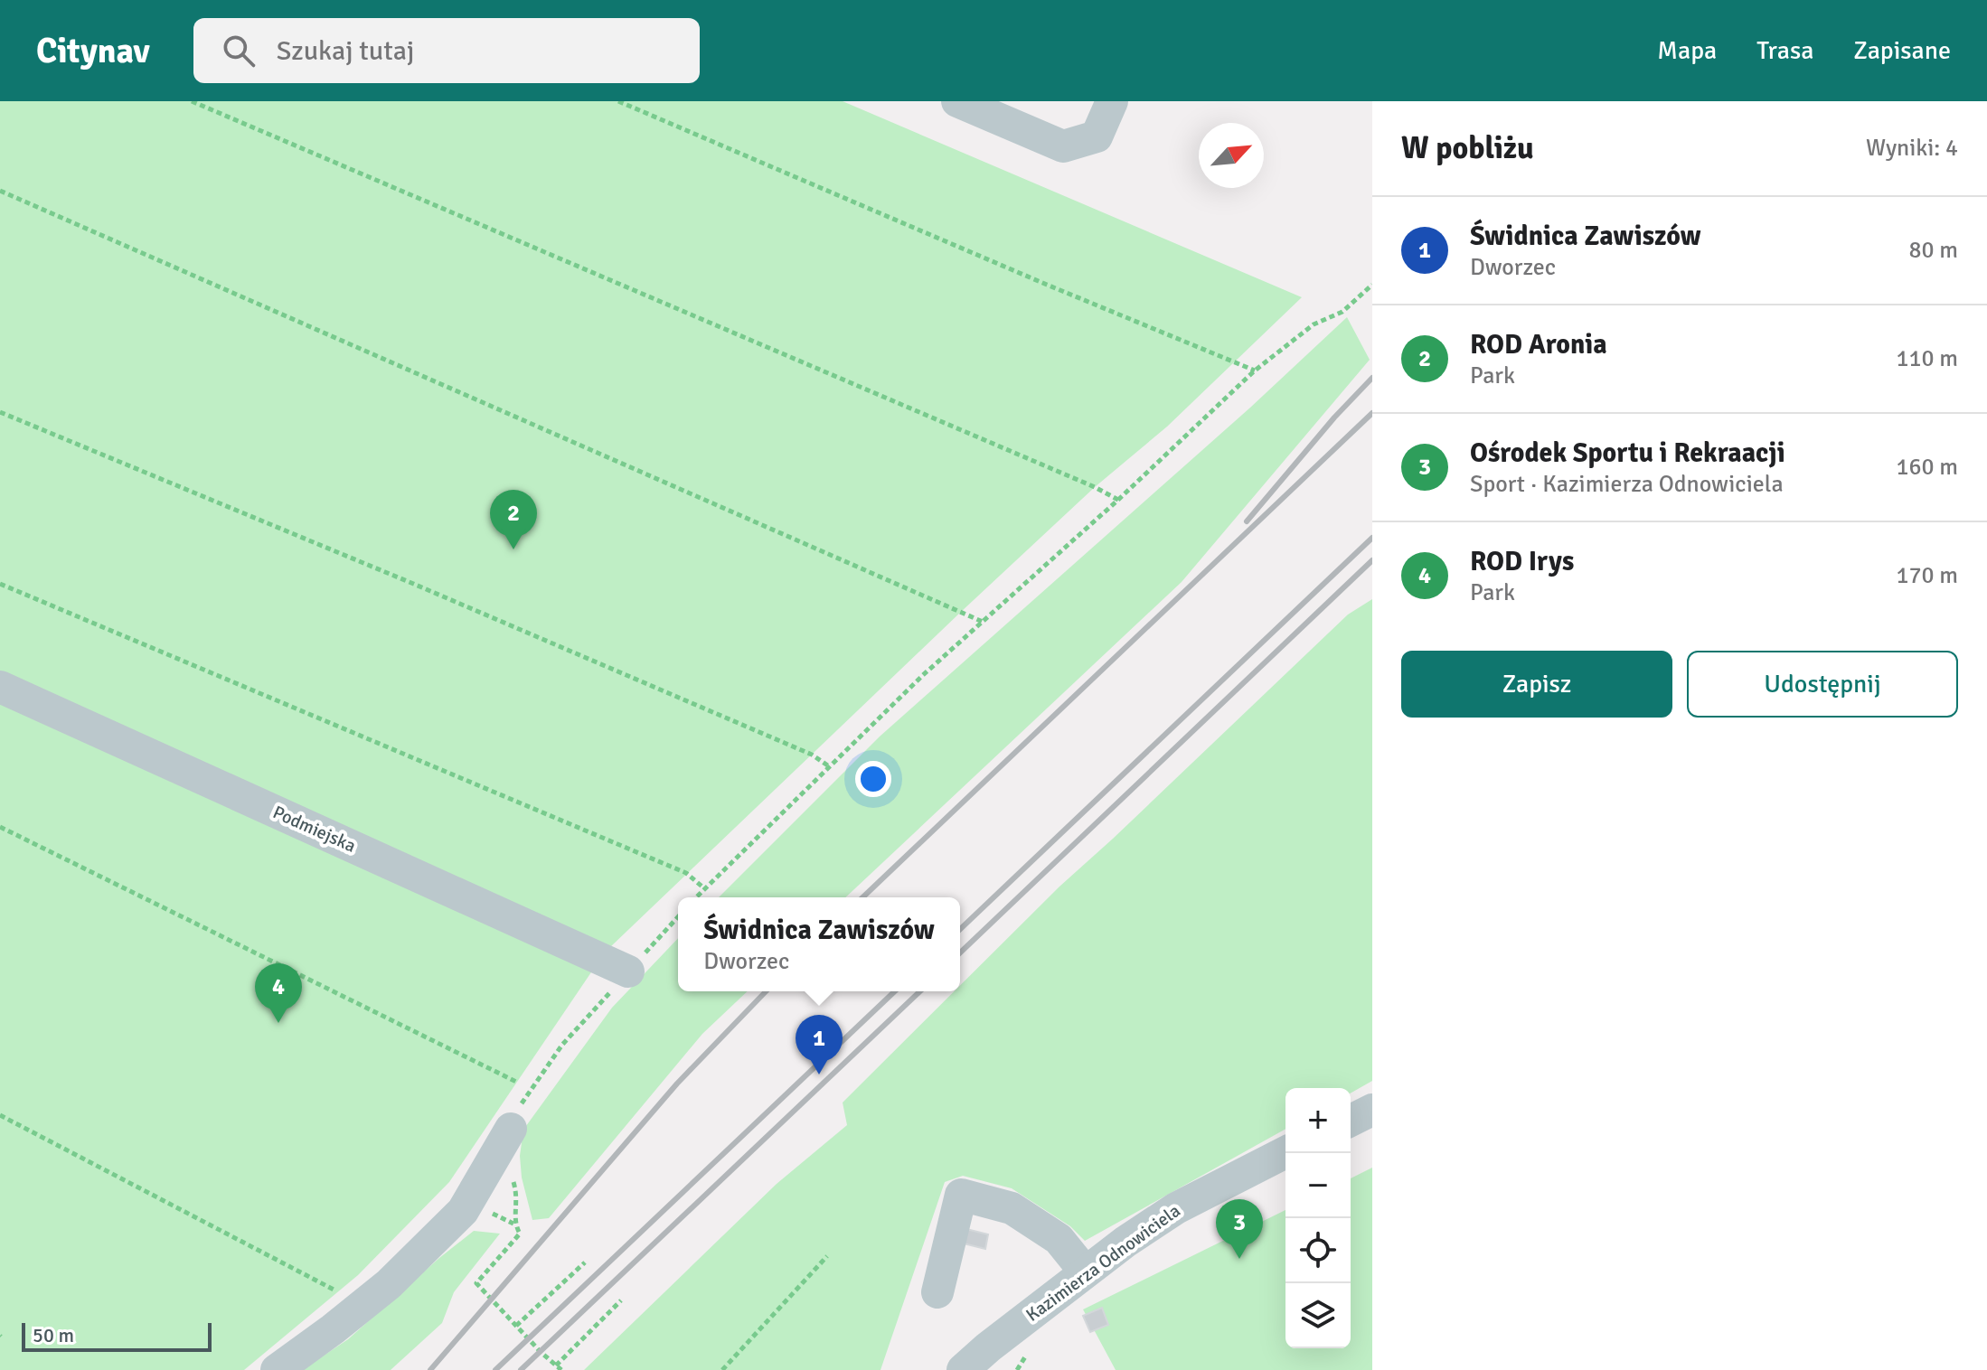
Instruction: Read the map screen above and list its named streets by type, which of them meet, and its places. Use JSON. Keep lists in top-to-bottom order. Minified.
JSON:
{"streets":{"street":["Podmiejska","Kazimierza Odnowiciela"]},"scale_bar":"50 m","north":"top right","page":{"header":"Citynav","search":"Szukaj tutaj","nav":["Mapa","Trasa","Zapisane"],"heading":["W pobliżu","Wyniki: 4"],"list":[{"mark":"1","name":"Świdnica Zawiszów","note":"Dworzec","value":"80 m"},{"mark":"2","name":"ROD Aronia","note":"Park","value":"110 m"},{"mark":"3","name":"Ośrodek Sportu i Rekraacji","note":"Sport · Kazimierza Odnowiciela","value":"160 m"},{"mark":"4","name":"ROD Irys","note":"Park","value":"170 m"}],"pins":["2","4","1","3"],"buttons":["Zapisz","Udostępnij"],"popup":["Świdnica Zawiszów","Dworzec"],"map_buttons":["+","−"],"scale":"50 m"}}
